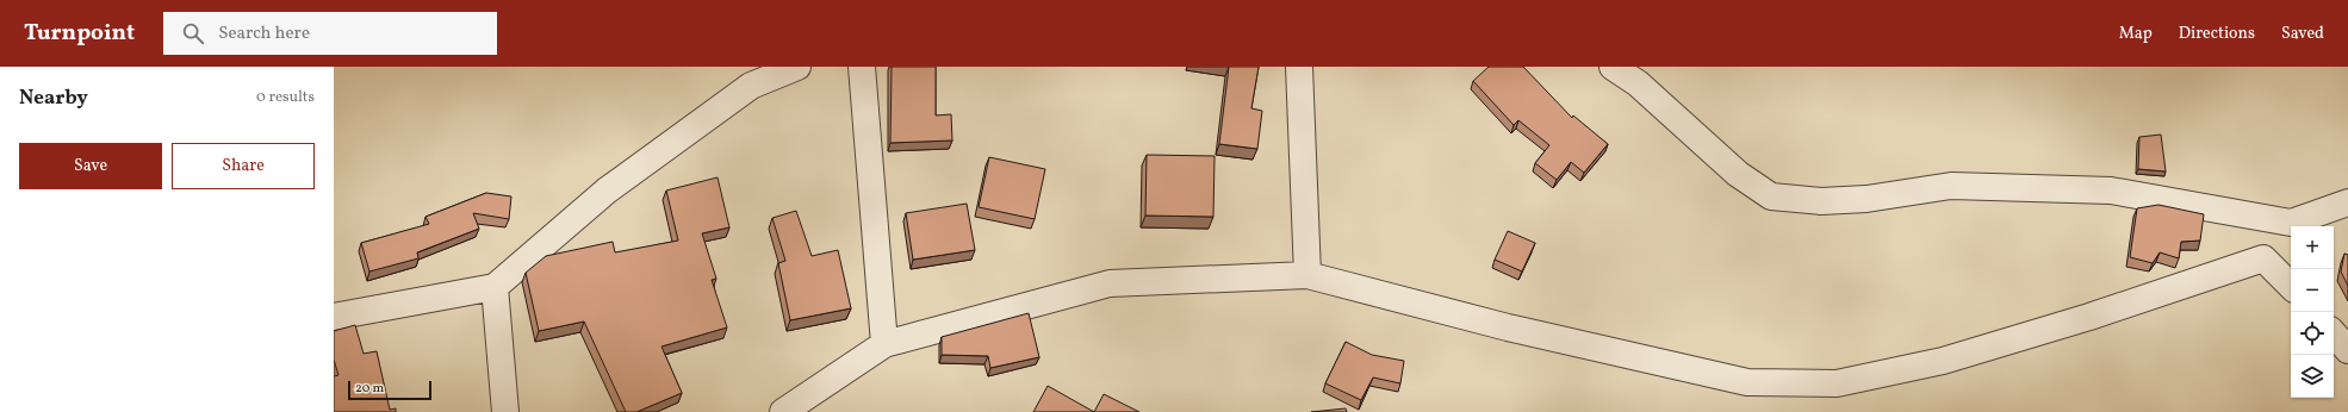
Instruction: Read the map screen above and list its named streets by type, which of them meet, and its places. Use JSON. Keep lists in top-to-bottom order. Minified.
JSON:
{"scale_bar":"20 m","page":{"header":"Turnpoint","search":"Search here","nav":["Map","Directions","Saved"],"heading":["Nearby","0 results"],"buttons":["Save","Share"],"map_buttons":["+","−"],"scale":"20 m"}}
